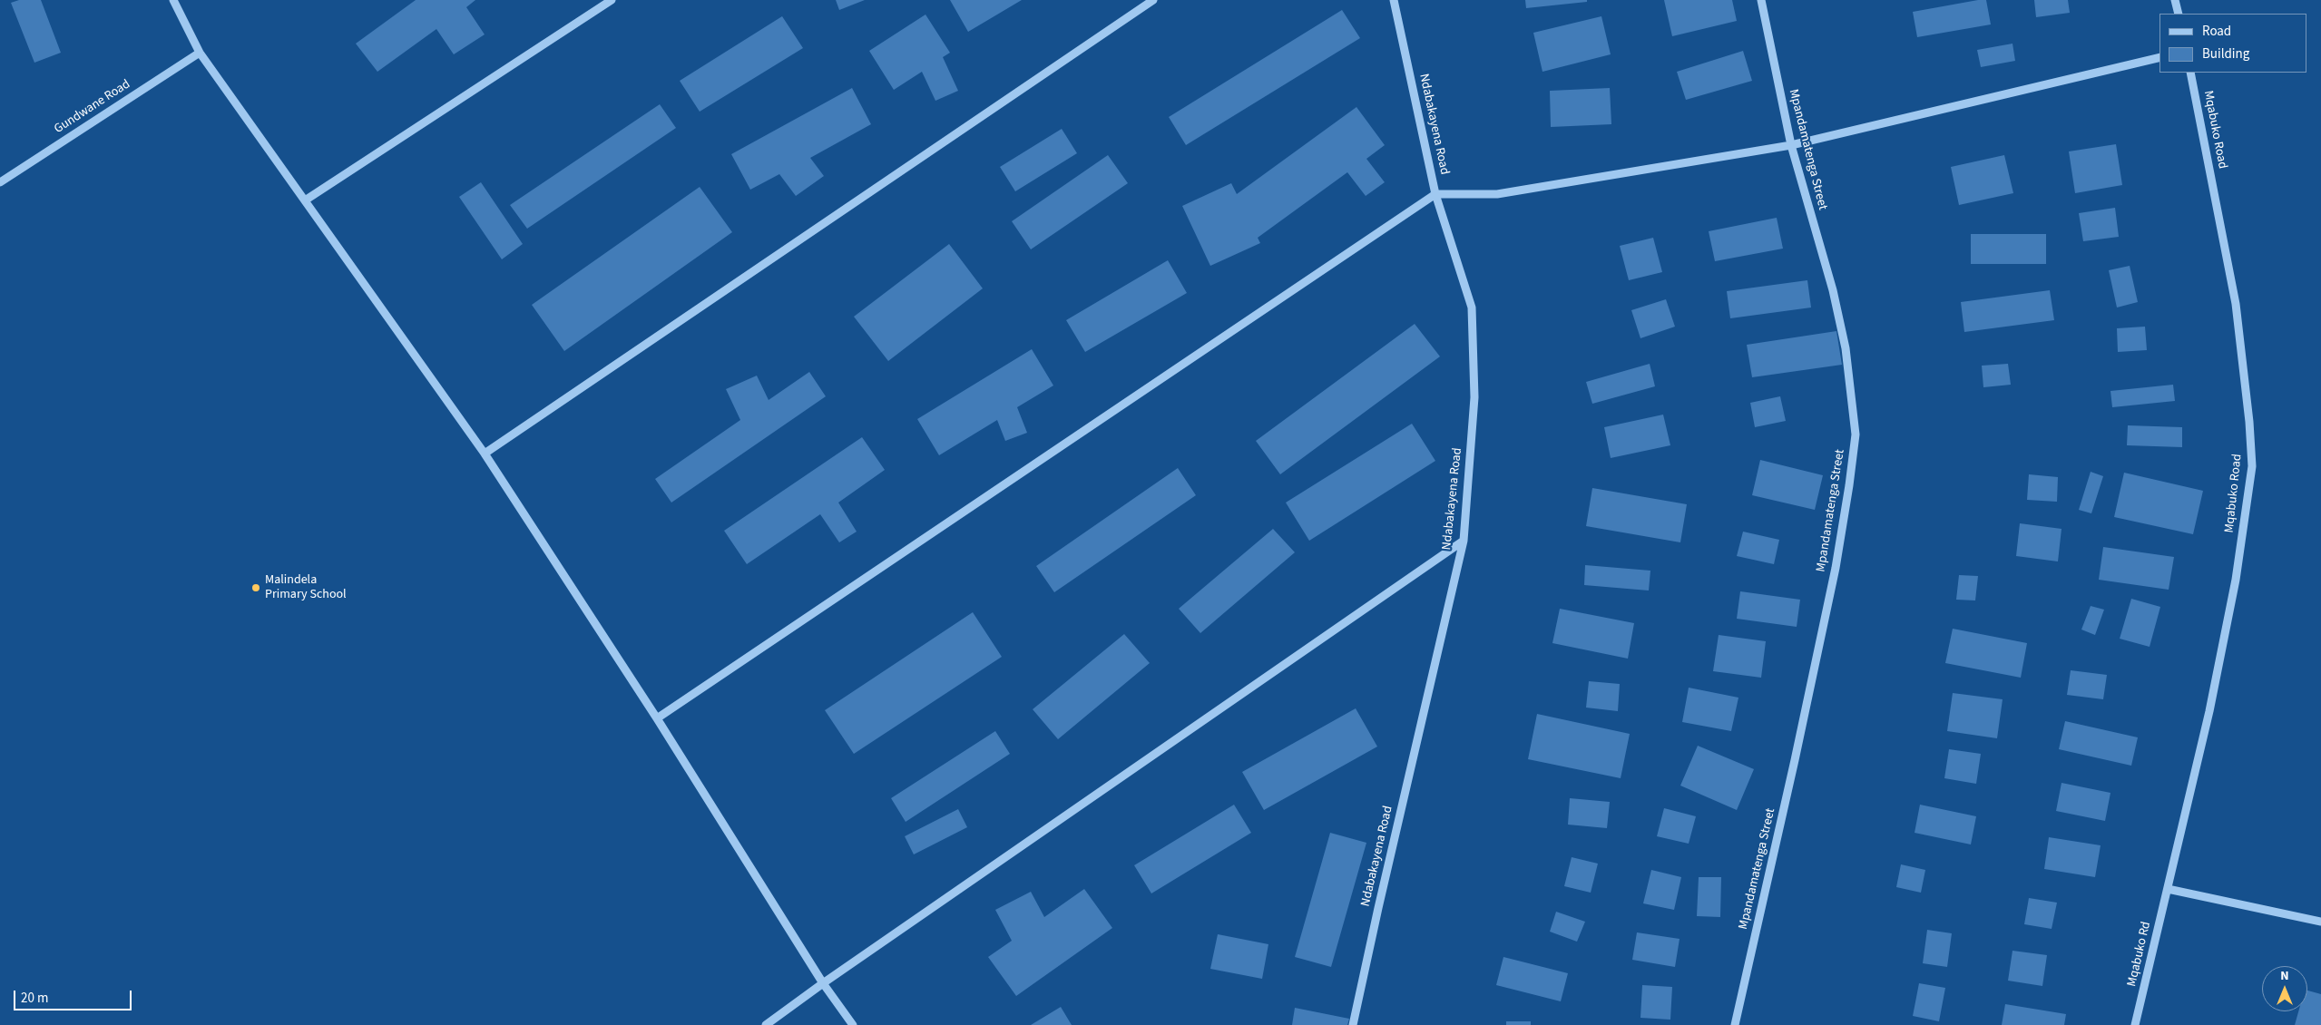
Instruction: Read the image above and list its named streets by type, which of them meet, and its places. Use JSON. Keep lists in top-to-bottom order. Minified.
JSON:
{"streets":{"street":["Gundwane Road","Ndabakayena Road","Mqabuko Road","Mpandamatenga Street","Mqabuko Rd"]},"crossings":[["Mqabuko Road","Mqabuko Rd"]],"places":["Malindela Primary School"],"legend":["Road","Building"],"scale_bar":"20 m","north":"top"}
